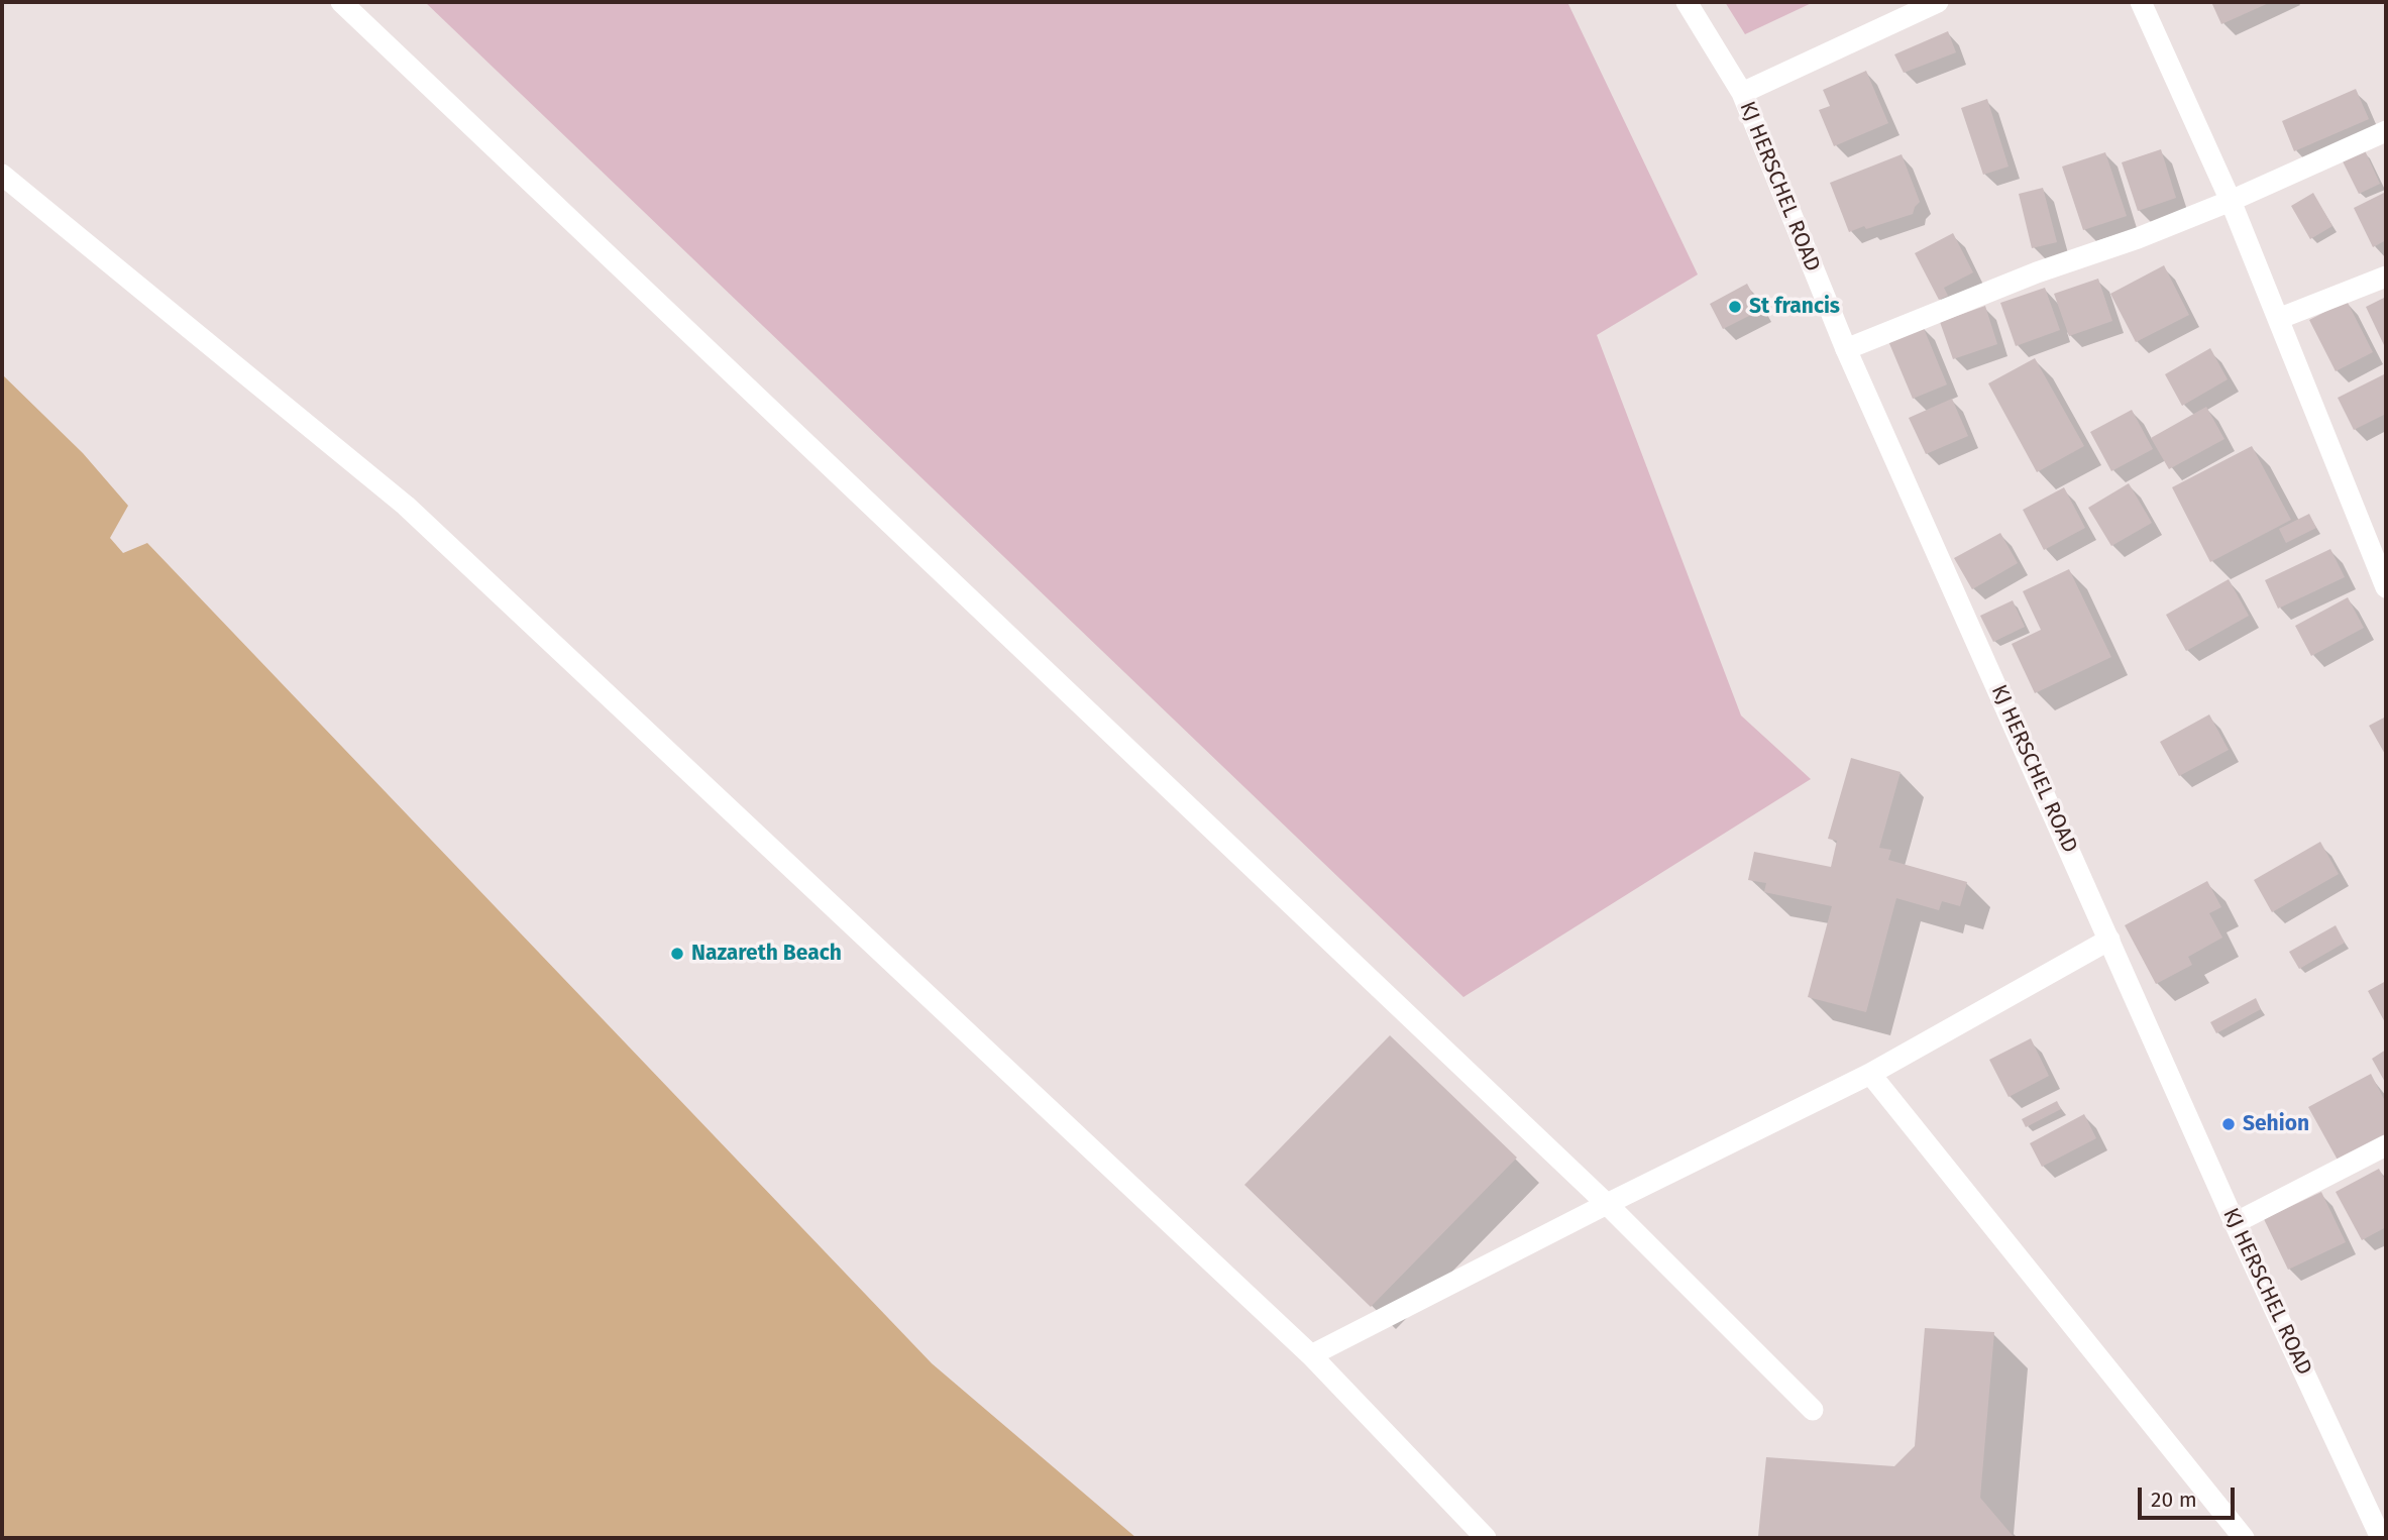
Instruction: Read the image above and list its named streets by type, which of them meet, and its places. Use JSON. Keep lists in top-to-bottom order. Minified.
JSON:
{"streets":{"street":["KJ HERSCHEL ROAD"]},"places":["St francis","Nazareth Beach","Sehion"],"scale_bar":"20 m"}
